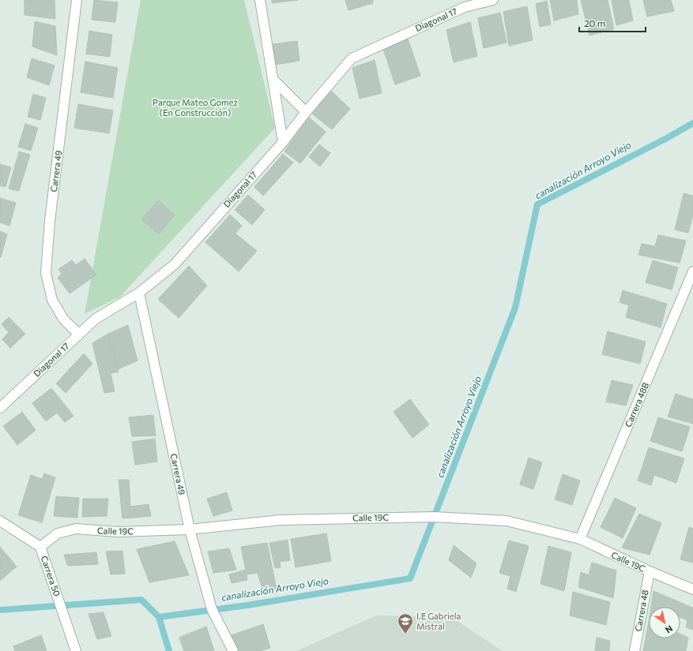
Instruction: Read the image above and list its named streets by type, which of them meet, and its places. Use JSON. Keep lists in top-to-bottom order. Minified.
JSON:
{"streets":{"street":["Diagonal 17","Carrera 49","Carrera 48B","Calle 19C","Carrera 50","Carrera 48"]},"crossings":[["Diagonal 17","Carrera 49"],["Carrera 49","Calle 19C"],["Carrera 48B","Calle 19C"],["Calle 19C","Carrera 50"],["Calle 19C","Carrera 48"]],"water":["canalización Arroyo Viejo"],"parks":["Parque Mateo Gomez (En Construcción)"],"places":{"school or university":["I.E Gabriela Mistral"]},"scale_bar":"20 m","north":"bottom right"}
